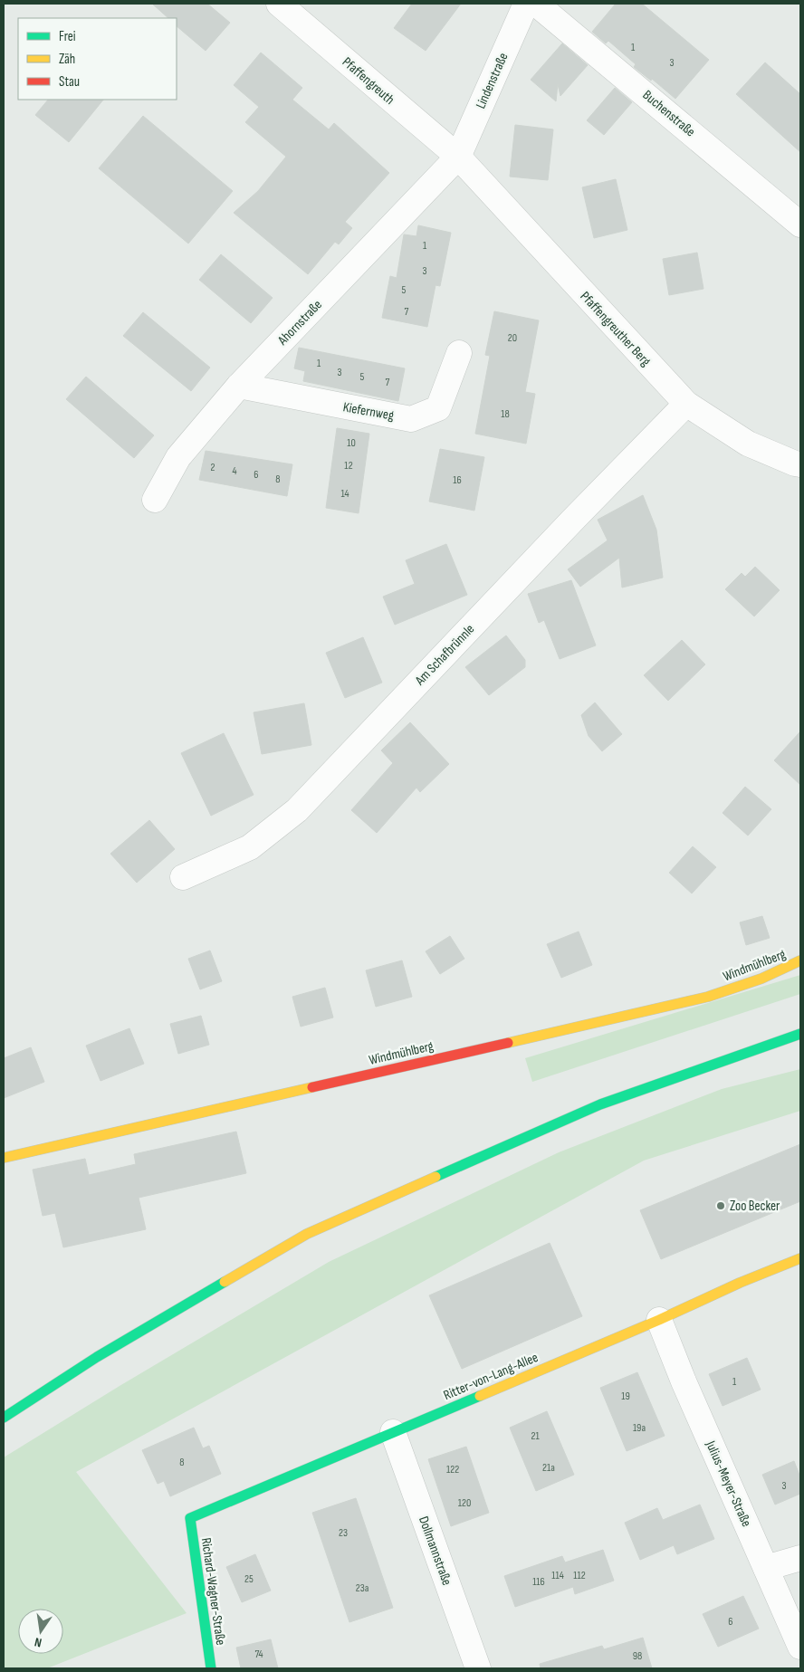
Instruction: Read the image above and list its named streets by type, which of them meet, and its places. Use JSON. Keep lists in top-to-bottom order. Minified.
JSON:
{"streets":{"street":["Pfaffengreuth","Lindenstraße","Buchenstraße","Ahornstraße","Pfaffengreuther Berg","Kiefernweg","Am Schafbrünnle","Windmühlberg","Ritter-von-Lang-Allee","Julius-Meyer-Straße","Dollmannstraße","Richard-Wagner-Straße"]},"crossings":[["Pfaffengreuth","Lindenstraße"],["Pfaffengreuth","Ahornstraße"],["Pfaffengreuth","Pfaffengreuther Berg"],["Lindenstraße","Ahornstraße"],["Lindenstraße","Pfaffengreuther Berg"],["Ahornstraße","Pfaffengreuther Berg"],["Ahornstraße","Kiefernweg"],["Pfaffengreuther Berg","Am Schafbrünnle"],["Ritter-von-Lang-Allee","Julius-Meyer-Straße"],["Ritter-von-Lang-Allee","Dollmannstraße"],["Ritter-von-Lang-Allee","Richard-Wagner-Straße"]],"places":["Zoo Becker"],"house_numbers":["1","3","1","3","5","7","20","1","3","5","7","18","10","12","2","4","6","8","16","14","1","19","19a","21","8","21a","122","3","120","23","114","112","25","116","23a","6","74","98"],"legend":["Frei","Zäh","Stau"],"north":"bottom"}
